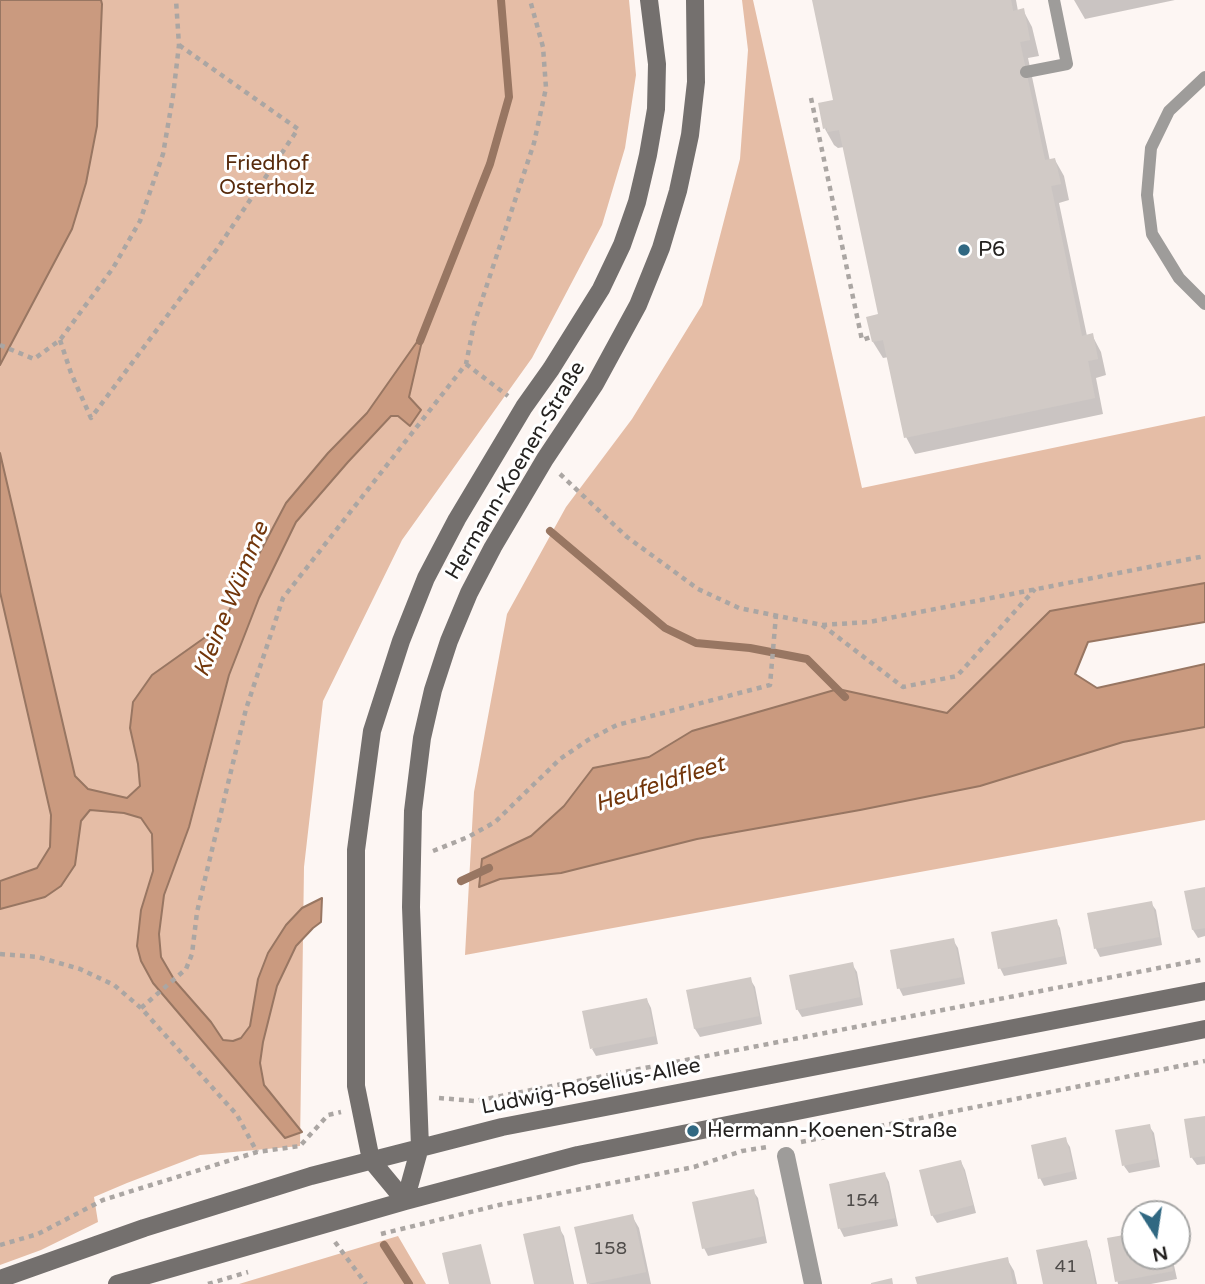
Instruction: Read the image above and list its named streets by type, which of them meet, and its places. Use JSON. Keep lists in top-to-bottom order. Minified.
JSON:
{"streets":{"main road":["Hermann-Koenen-Straße","Ludwig-Roselius-Allee"]},"crossings":[["Hermann-Koenen-Straße","Ludwig-Roselius-Allee"]],"water":["Kleine Wümme","Heufeldfleet"],"parks":["Friedhof Osterholz"],"places":["P6","Hermann-Koenen-Straße"],"house_numbers":["154","158","41"],"north":"bottom"}
